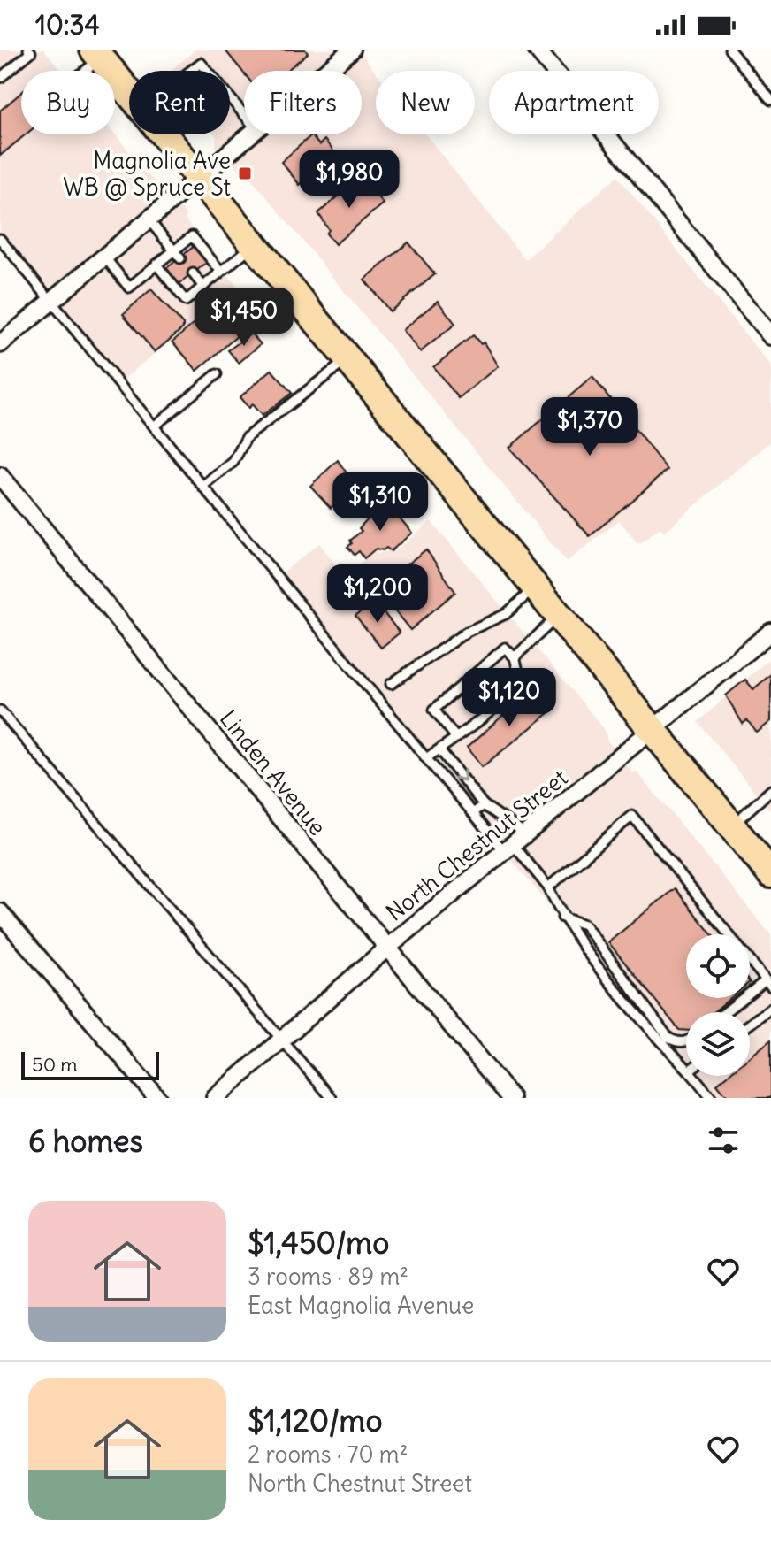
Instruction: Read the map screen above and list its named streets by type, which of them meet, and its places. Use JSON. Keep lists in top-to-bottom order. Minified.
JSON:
{"streets":{"street":["Linden Avenue","North Chestnut Street"]},"crossings":[["Linden Avenue","North Chestnut Street"]],"places":{"transit":["Magnolia Ave WB @ Spruce St"]},"scale_bar":"50 m","page":{"status":"10:34","chip":["Buy","Rent","Filters","New","Apartment"],"price":["$1,980","$1,450","$1,370","$1,310","$1,200","$1,120"],"scale":"50 m","heading":"6 homes","list":[{"name":"$1,450/mo","note":"3 rooms · 89 m² · East Magnolia Avenue"},{"name":"$1,120/mo","note":"2 rooms · 70 m² · North Chestnut Street"}]}}
